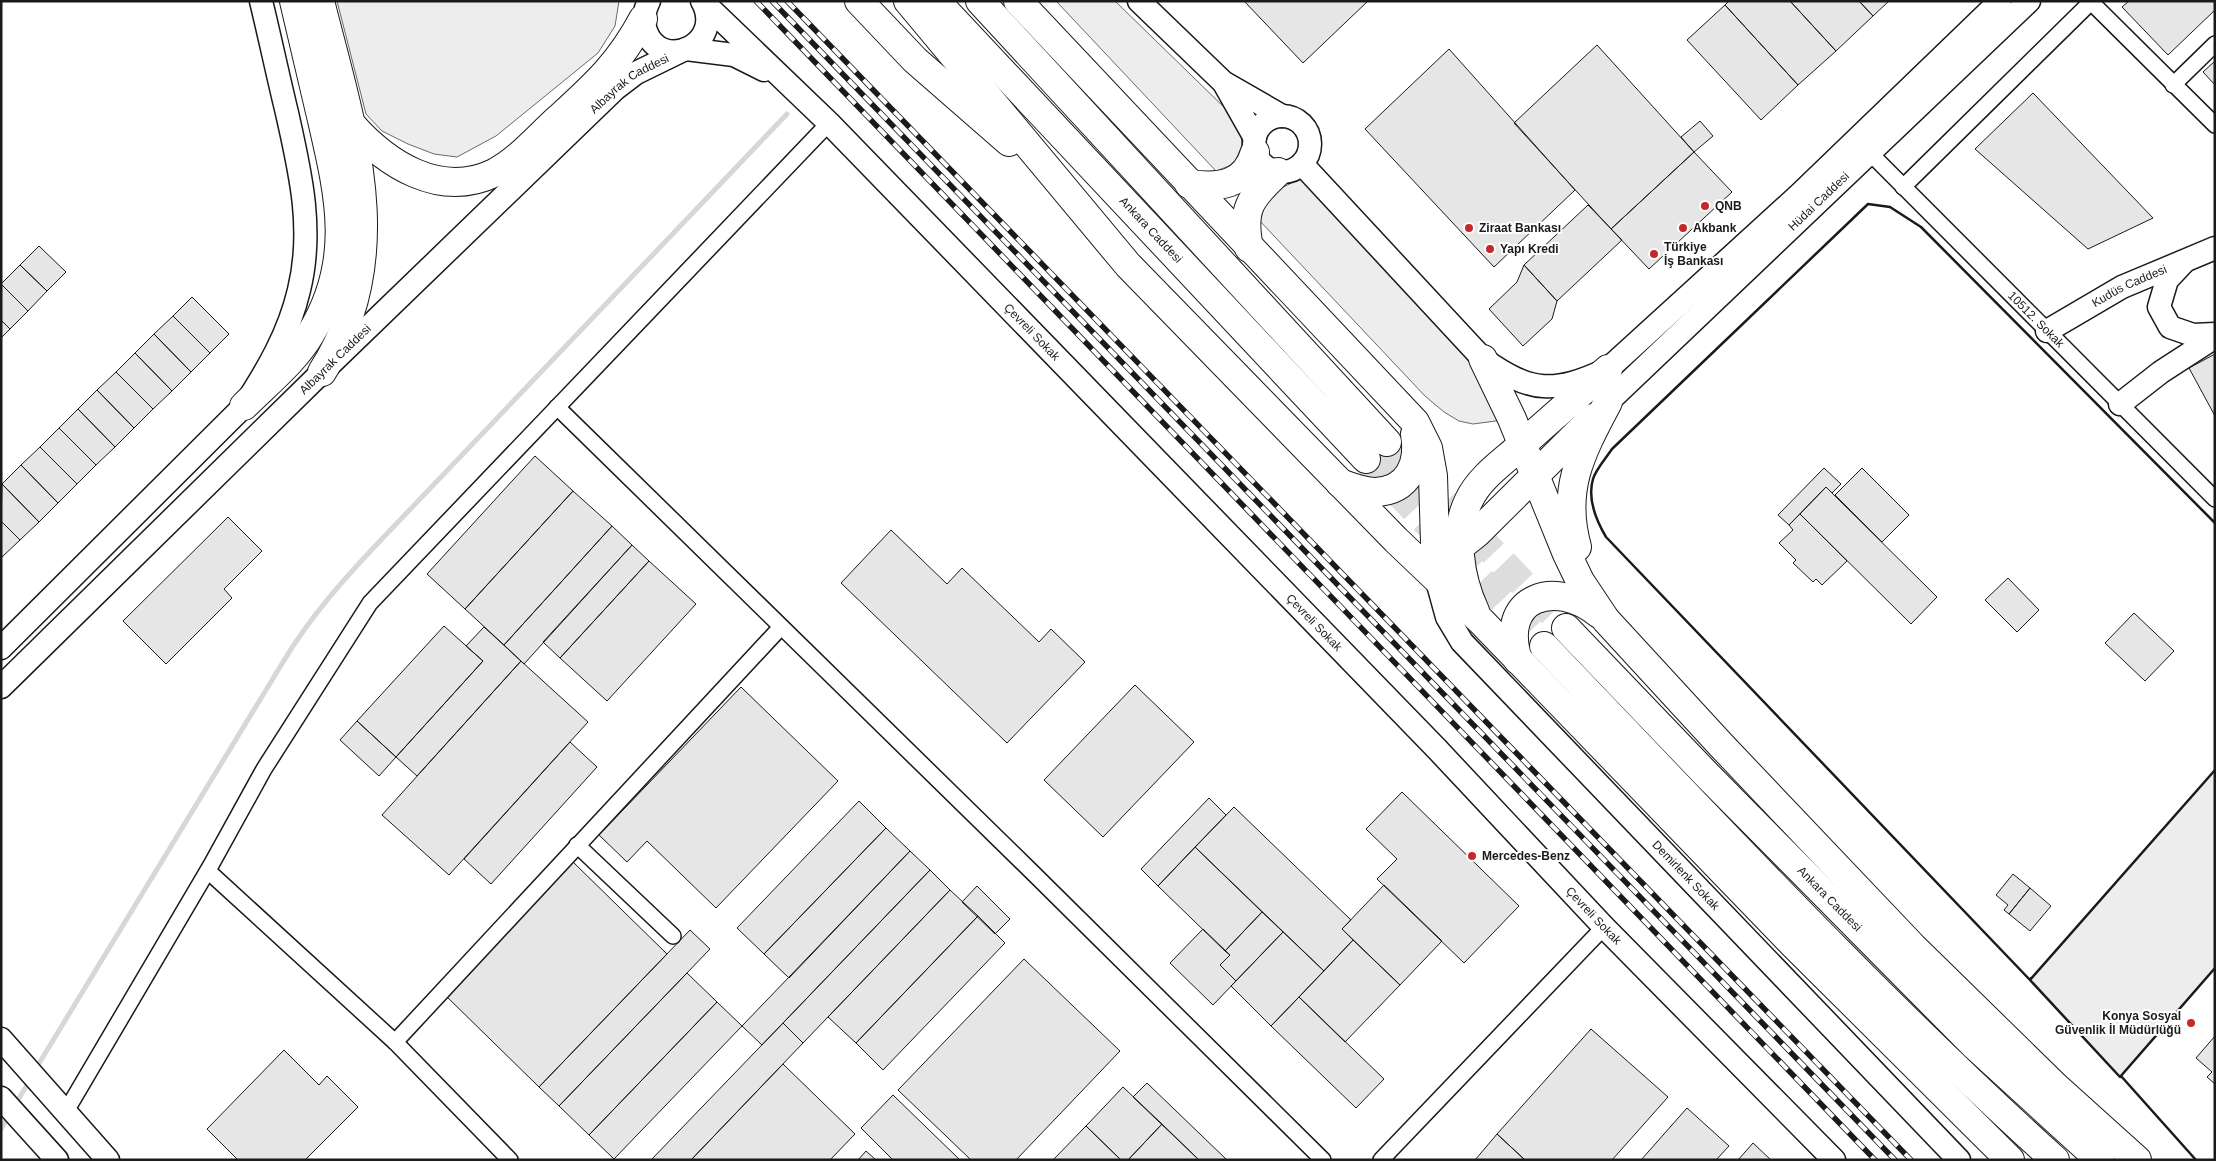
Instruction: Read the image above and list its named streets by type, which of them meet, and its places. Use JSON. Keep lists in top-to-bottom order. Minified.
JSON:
{"streets":{"highway":["Ankara Caddesi"],"street":["Albayrak Caddesi","Hüdai Caddesi","Kudüs Caddesi","10512. Sokak","Çevreli Sokak","Demirlenk Sokak"]},"crossings":[["Hüdai Caddesi","10512. Sokak"],["Kudüs Caddesi","10512. Sokak"]],"places":["QNB","Ziraat Bankası","Akbank","Yapı Kredi","Türkiye İş Bankası","Mercedes-Benz","Konya Sosyal Güvenlik İl Müdürlüğü"]}
